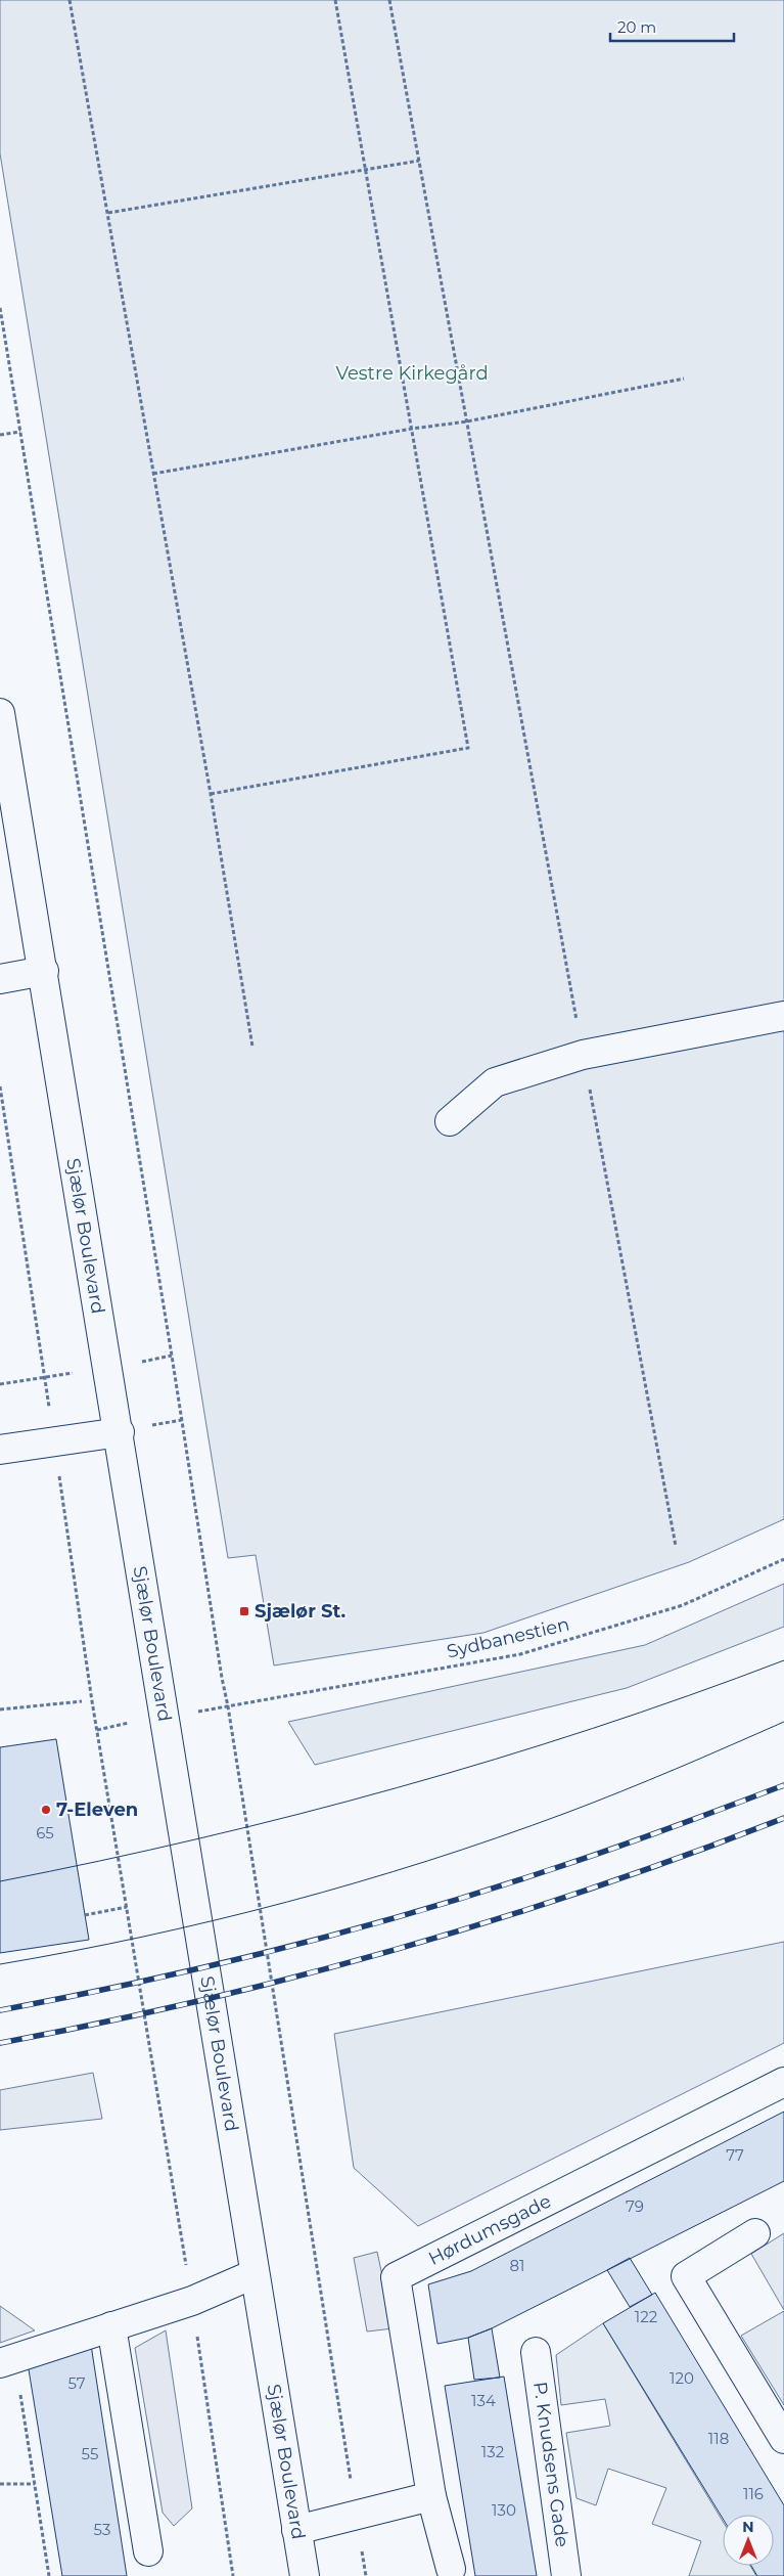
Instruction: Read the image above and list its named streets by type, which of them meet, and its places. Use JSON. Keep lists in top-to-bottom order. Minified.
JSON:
{"streets":{"street":["Sjælør Boulevard","Hørdumsgade","P. Knudsens Gade"],"path":["Sydbanestien"]},"parks":["Vestre Kirkegård"],"places":{"transit":["Sjælør St."],"other":["7-Eleven"]},"house_numbers":["65","77","79","81","122","120","57","134","118","132","55","116","130","53"],"scale_bar":"20 m","north":"top"}
